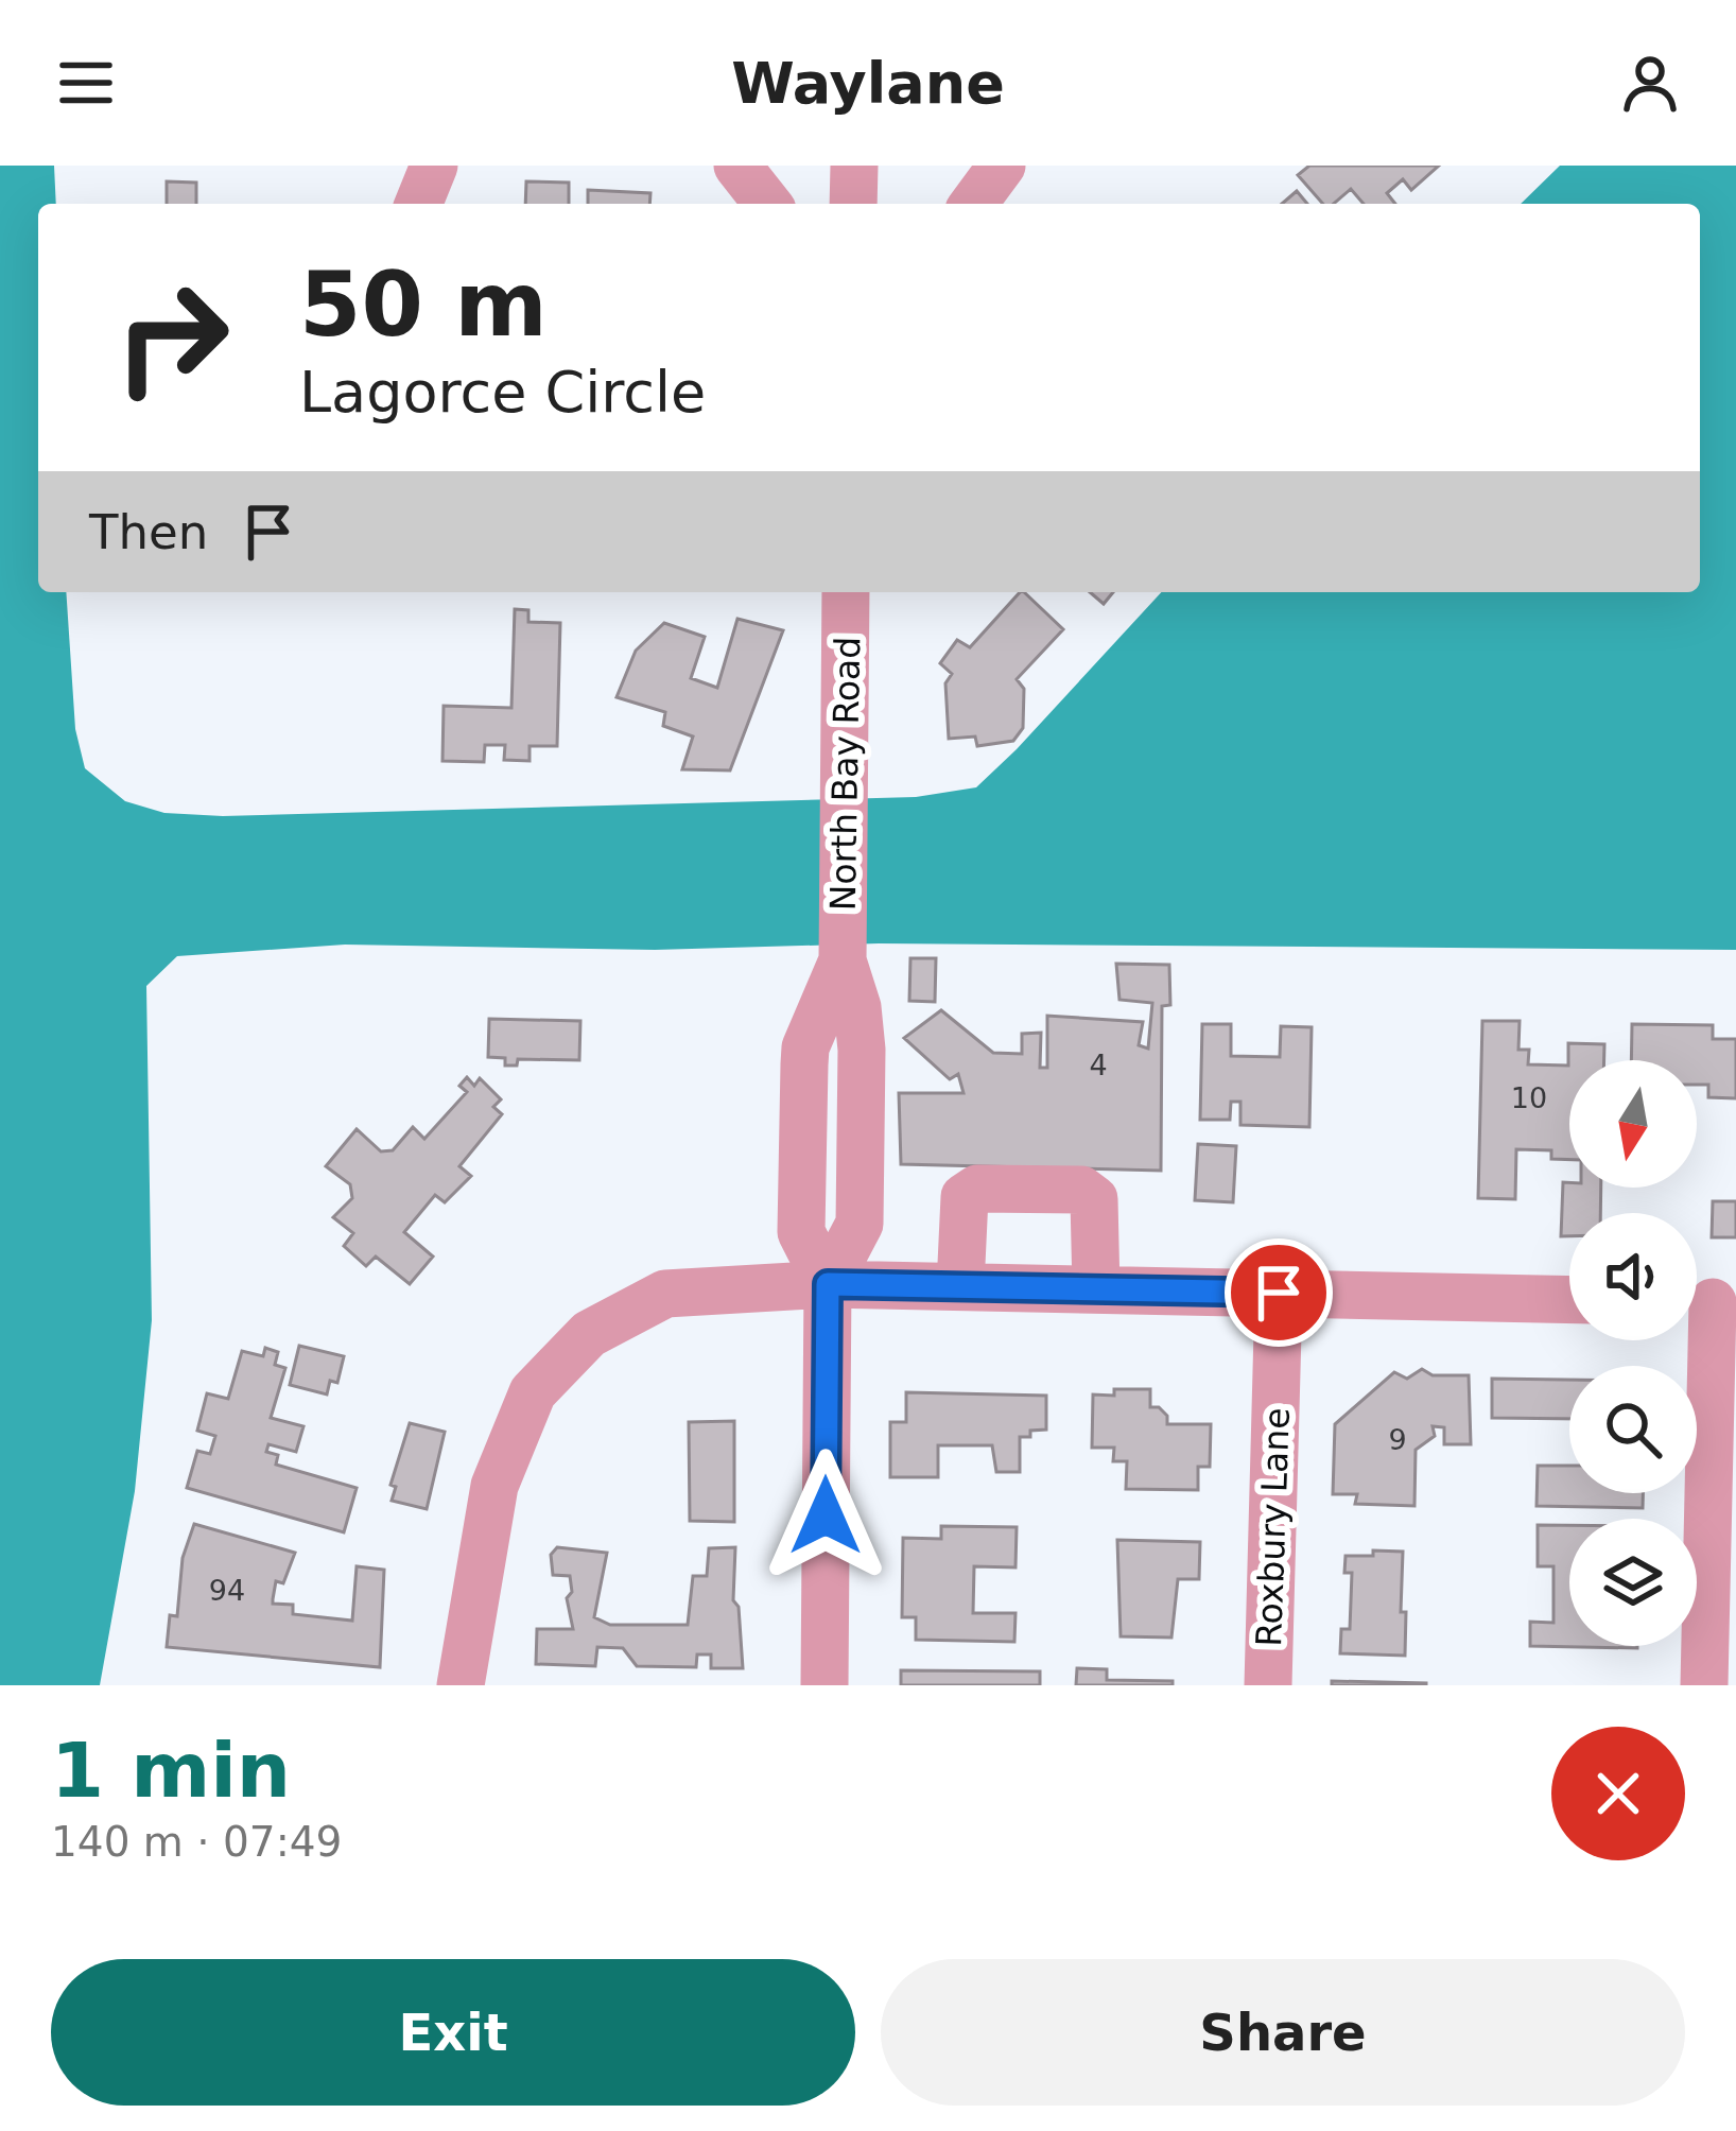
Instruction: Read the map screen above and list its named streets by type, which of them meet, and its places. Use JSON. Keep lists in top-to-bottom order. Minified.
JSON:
{"streets":{"street":["North Bay Road","Roxbury Lane"]},"house_numbers":["4","10","9","94"],"north":"bottom","page":{"header":"Waylane","turn":["50 m","Lagorce Circle"],"then":"Then","heading":["1 min","140 m · 07:49"],"buttons":["Exit","Share"]}}
